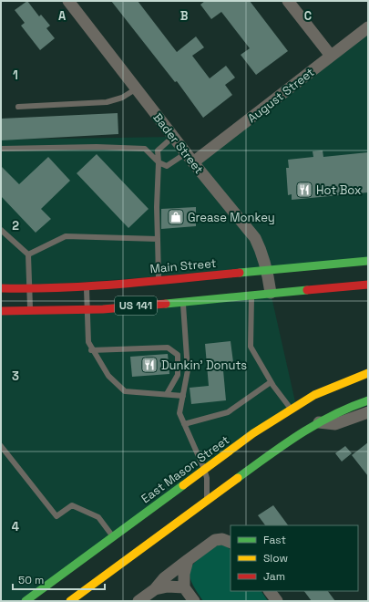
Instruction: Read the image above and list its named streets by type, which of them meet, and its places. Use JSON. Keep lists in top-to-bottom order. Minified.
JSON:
{"streets":{"main road":["Main Street","US 141","East Mason Street"],"street":["August Street","Bader Street"]},"crossings":[["August Street","Bader Street"],["Bader Street","Main Street"],["Bader Street","US 141"]],"places":{"restaurant":["Hot Box","Dunkin' Donuts"],"shop":["Grease Monkey"]},"legend":["Fast","Slow","Jam"],"scale_bar":"50 m","grid":{"columns":["A","B","C"],"rows":["1","2","3","4"]}}
